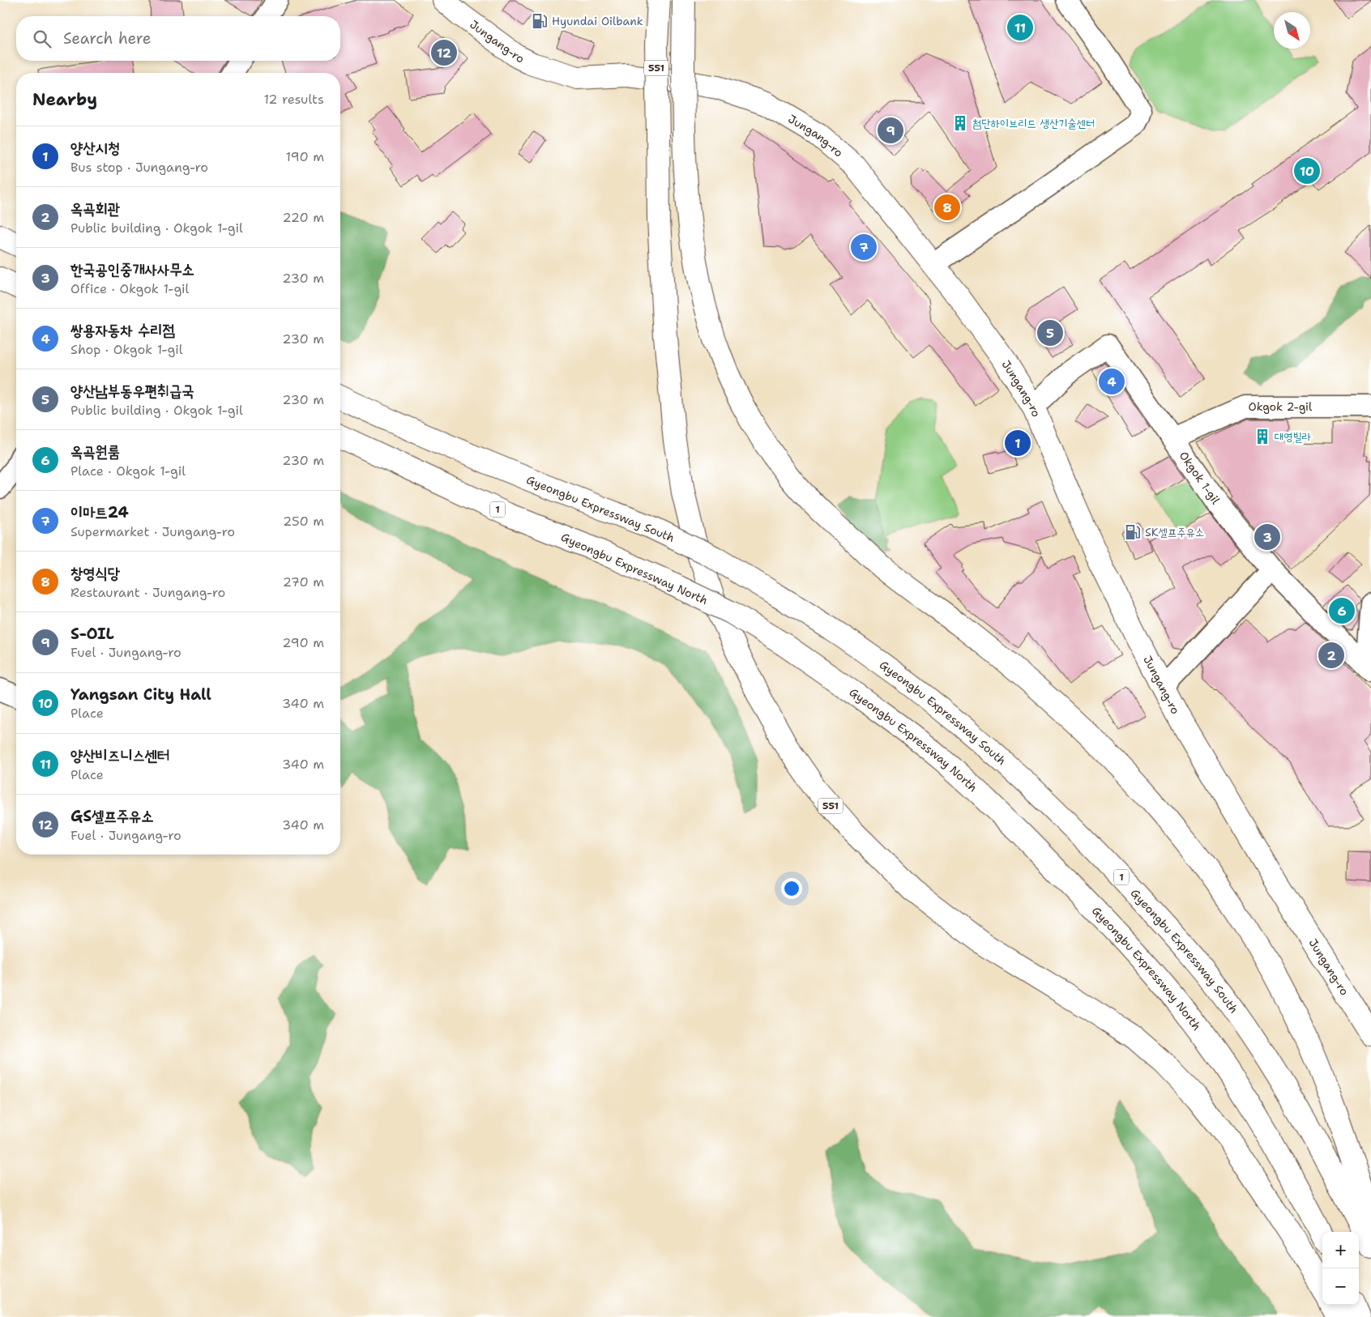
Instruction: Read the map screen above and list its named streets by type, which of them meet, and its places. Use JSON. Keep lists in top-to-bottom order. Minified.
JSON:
{"streets":{"main road":["Jungang-ro","551","Gyeongbu Expressway South","1","Gyeongbu Expressway North"],"street":["Okgok 2-gil","Okgok 1-gil"]},"crossings":[["Jungang-ro","Okgok 1-gil"],["Okgok 2-gil","Okgok 1-gil"]],"places":{"fuel station":["Hyundai Oilbank","SK셀프주유소"],"building":["첨단하이브리드 생산기술센터","대영빌라"]},"north":"bottom right","page":{"pins":["11","12","9","10","8","7","5","4","1","3","6","2"],"search":"Search here","heading":["Nearby","12 results"],"list":[{"mark":"1","name":"양산시청","note":"Bus stop · Jungang-ro","value":"190 m"},{"mark":"2","name":"옥곡회관","note":"Public building · Okgok 1-gil","value":"220 m"},{"mark":"3","name":"한국공인중개사사무소","note":"Office · Okgok 1-gil","value":"230 m"},{"mark":"4","name":"쌍용자동차 수리점","note":"Shop · Okgok 1-gil","value":"230 m"},{"mark":"5","name":"양산남부동우편취급국","note":"Public building · Okgok 1-gil","value":"230 m"},{"mark":"6","name":"옥곡원룸","note":"Place · Okgok 1-gil","value":"230 m"},{"mark":"7","name":"이마트24","note":"Supermarket · Jungang-ro","value":"250 m"},{"mark":"8","name":"창영식당","note":"Restaurant · Jungang-ro","value":"270 m"},{"mark":"9","name":"S-OIL","note":"Fuel · Jungang-ro","value":"290 m"},{"mark":"10","name":"Yangsan City Hall","note":"Place","value":"340 m"},{"mark":"11","name":"양산비즈니스센터","note":"Place","value":"340 m"},{"mark":"12","name":"GS셀프주유소","note":"Fuel · Jungang-ro","value":"340 m"}],"map_buttons":["+","−"]}}
